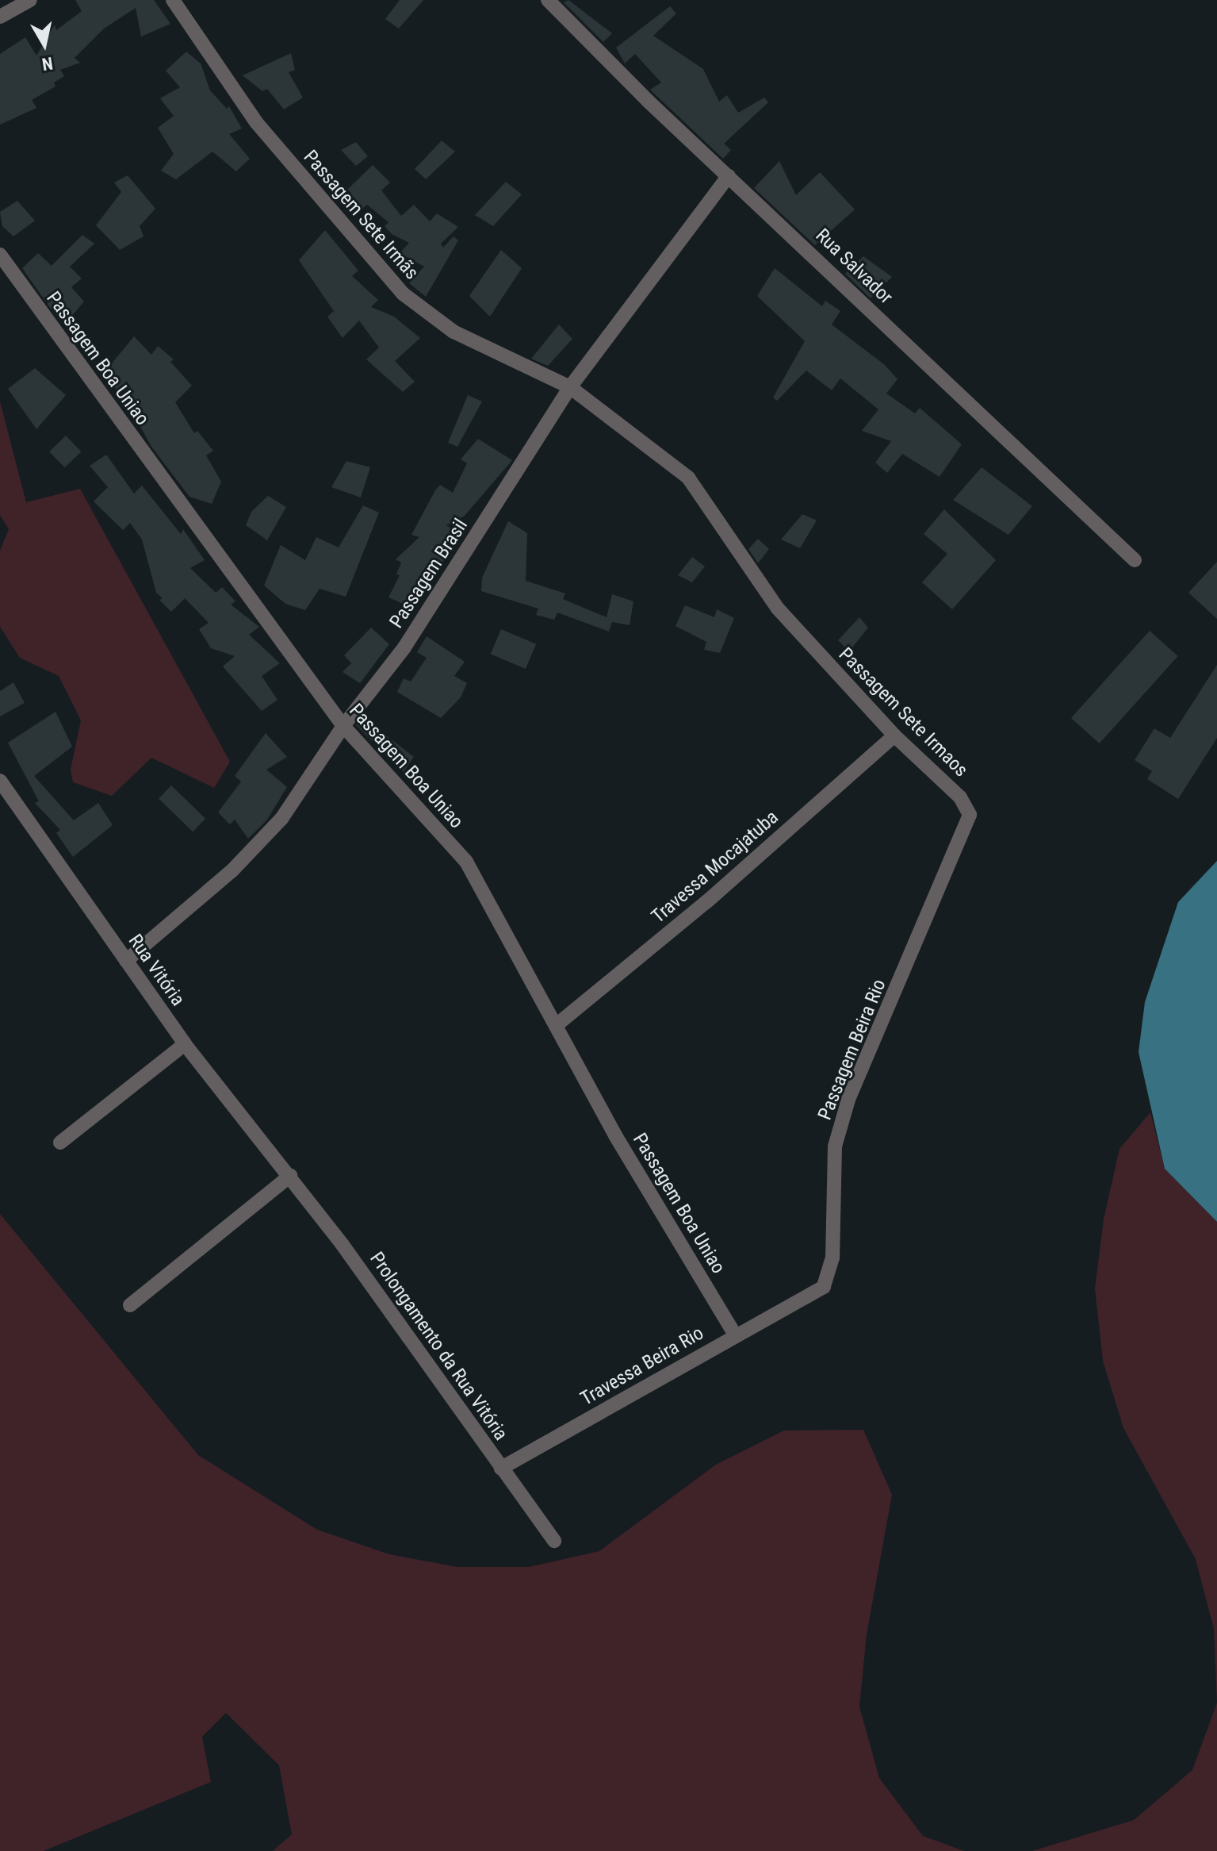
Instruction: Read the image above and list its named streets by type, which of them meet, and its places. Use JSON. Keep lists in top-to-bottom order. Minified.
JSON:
{"streets":{"street":["Passagem Sete Irmãs","Rua Salvador","Passagem Boa Uniao","Passagem Brasil","Passagem Sete Irmaos","Travessa Mocajatuba","Rua Vitória","Passagem Beira Rio","Prolongamento da Rua Vitória","Travessa Beira Rio"]},"crossings":[["Passagem Sete Irmãs","Passagem Brasil"],["Passagem Sete Irmãs","Passagem Sete Irmaos"],["Rua Salvador","Passagem Brasil"],["Passagem Boa Uniao","Passagem Brasil"],["Passagem Boa Uniao","Travessa Mocajatuba"],["Passagem Boa Uniao","Travessa Beira Rio"],["Passagem Brasil","Rua Vitória"],["Passagem Sete Irmaos","Travessa Mocajatuba"],["Passagem Sete Irmaos","Passagem Beira Rio"],["Rua Vitória","Prolongamento da Rua Vitória"],["Passagem Beira Rio","Travessa Beira Rio"],["Prolongamento da Rua Vitória","Travessa Beira Rio"]],"north":"bottom"}
